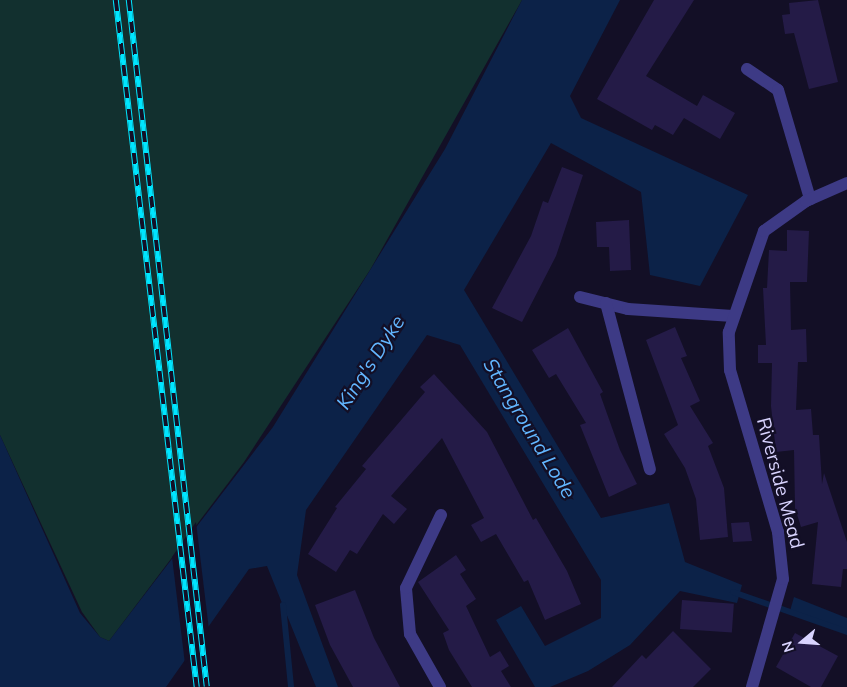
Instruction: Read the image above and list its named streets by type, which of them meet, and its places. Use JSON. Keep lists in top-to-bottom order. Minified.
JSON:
{"streets":{"street":["Riverside Mead"]},"water":["King's Dyke","Stanground Lode"],"north":"left"}
